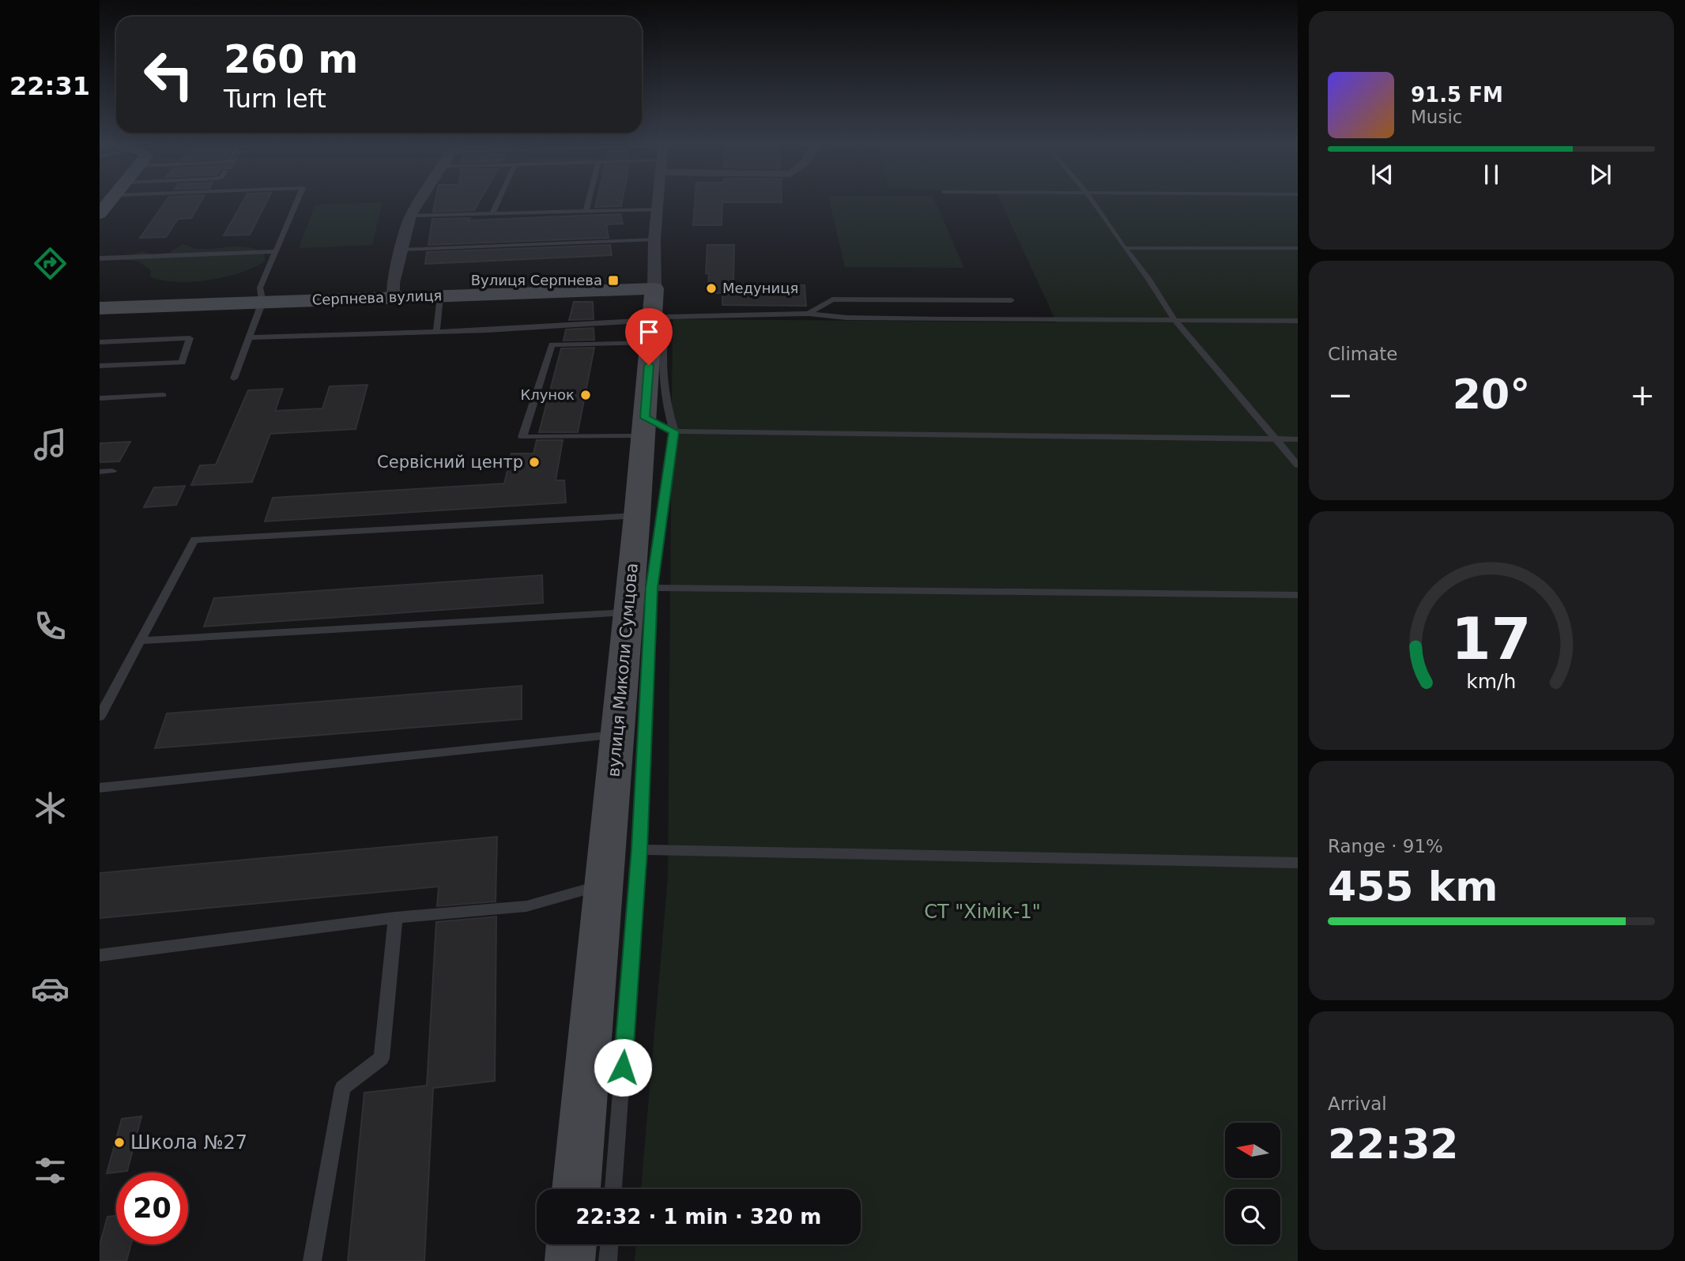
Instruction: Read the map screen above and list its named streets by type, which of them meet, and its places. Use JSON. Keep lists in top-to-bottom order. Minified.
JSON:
{"streets":{"street":["Серпнева вулиця","вулиця Миколи Сумцова"]},"crossings":[["Серпнева вулиця","вулиця Миколи Сумцова"]],"parks":["СТ \"Хімік-1\""],"places":{"transit":["Вулиця Серпнева"],"other":["Медуниця","Клунок","Сервісний центр","Школа №27"]},"north":"left","page":{"tabs":"22:31","turn":["260 m","Turn left"],"song":["91.5 FM","Music"],"tile":["Climate",["Range · 91%","455 km"],["Arrival","22:32"]],"heat":["−","20°","+"],"limit":"20","trip":"22:32 · 1 min · 320 m","gauge":["17","km/h"]}}
